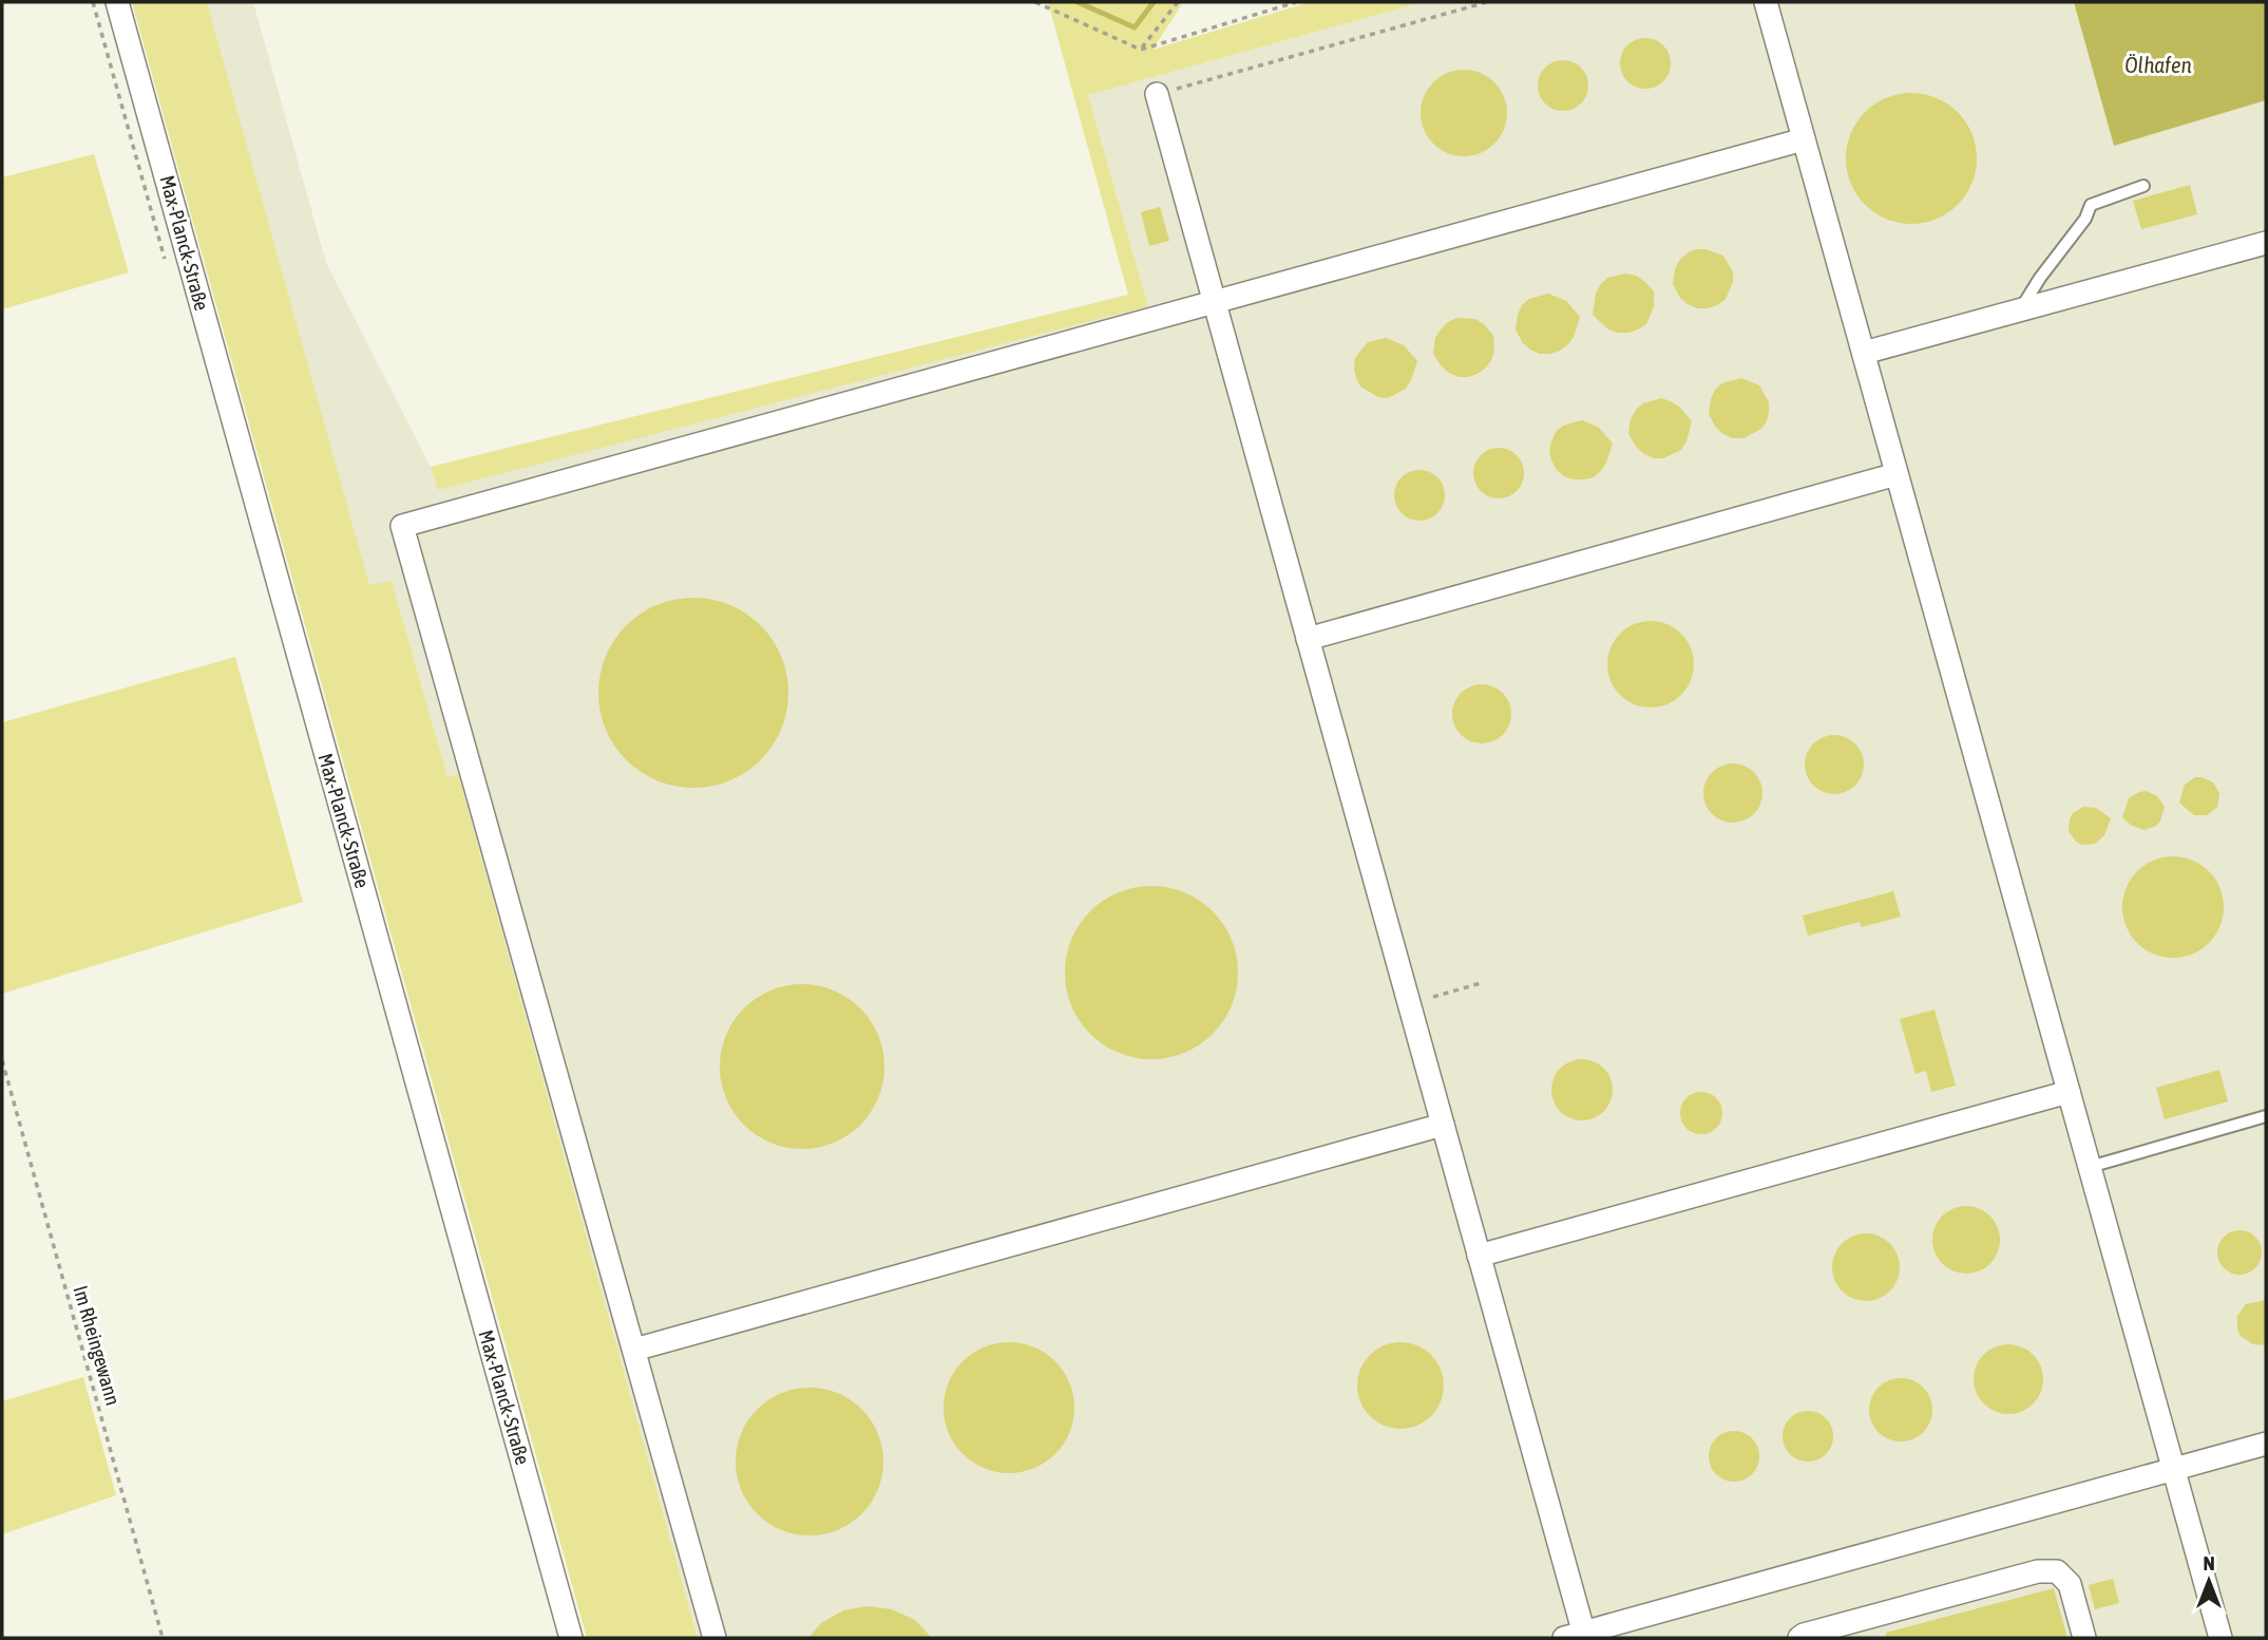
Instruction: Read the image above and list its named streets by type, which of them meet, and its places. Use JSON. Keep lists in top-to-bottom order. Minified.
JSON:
{"streets":{"street":["Max-Planck-Straße"],"path":["Im Rheingewann"]},"water":["Ölhafen"],"north":"top"}
